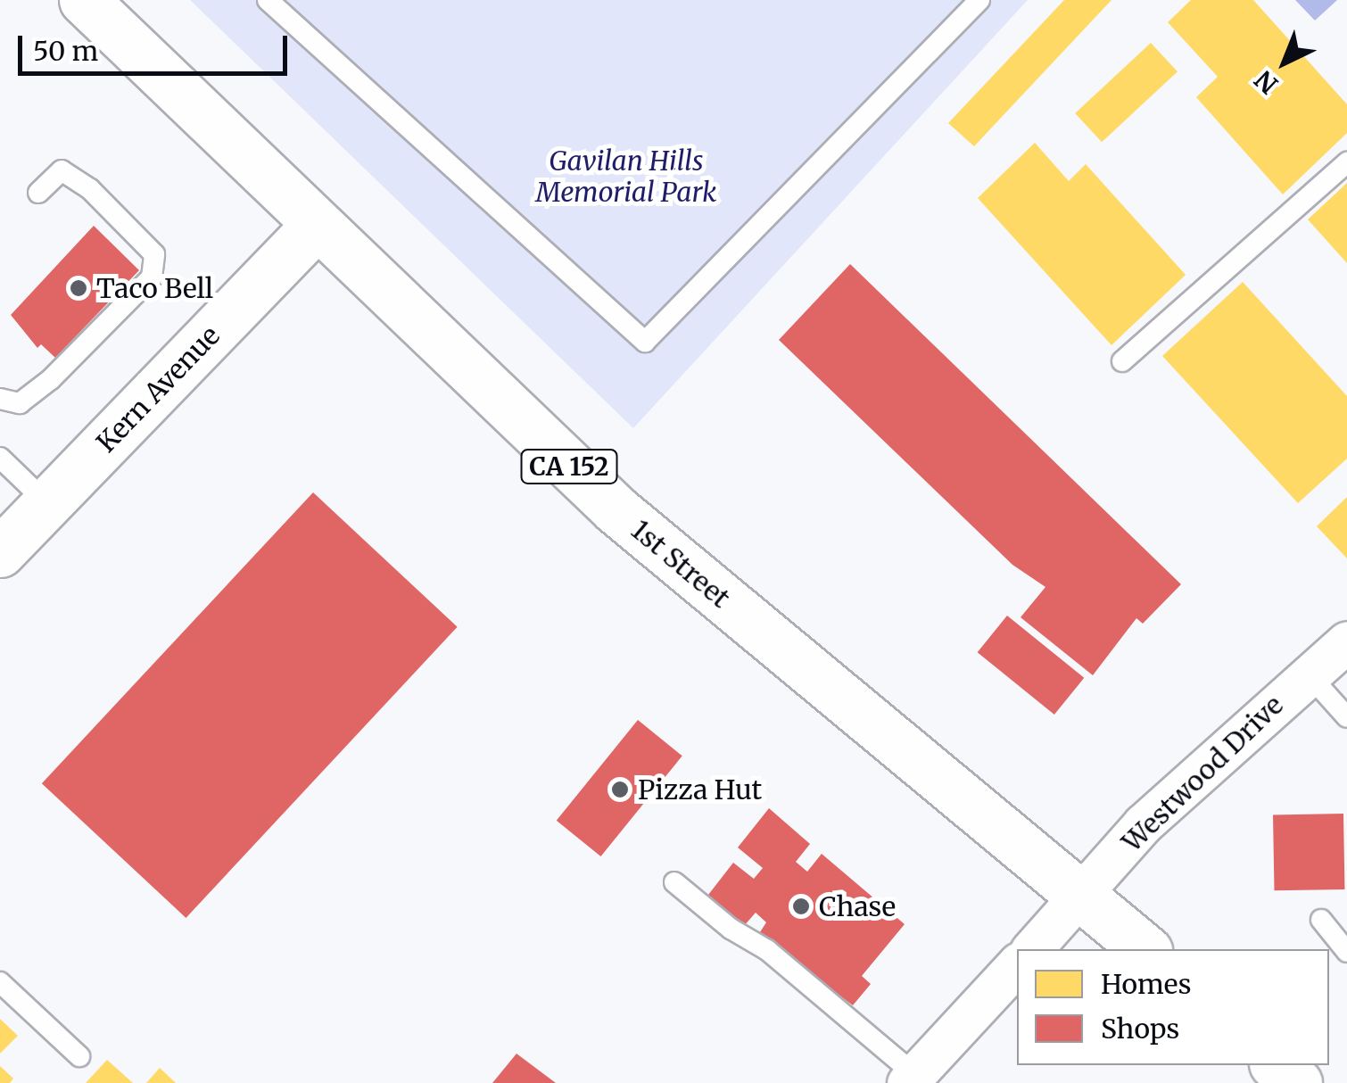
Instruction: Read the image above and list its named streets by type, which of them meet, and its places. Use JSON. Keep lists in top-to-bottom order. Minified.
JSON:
{"streets":{"main road":["Kern Avenue","CA 152","1st Street"],"street":["Westwood Drive"]},"crossings":[["Kern Avenue","1st Street"],["1st Street","Westwood Drive"]],"parks":["Gavilan Hills Memorial Park"],"places":["Taco Bell","Pizza Hut","Chase"],"legend":["Homes","Shops"],"scale_bar":"50 m","north":"bottom left"}
